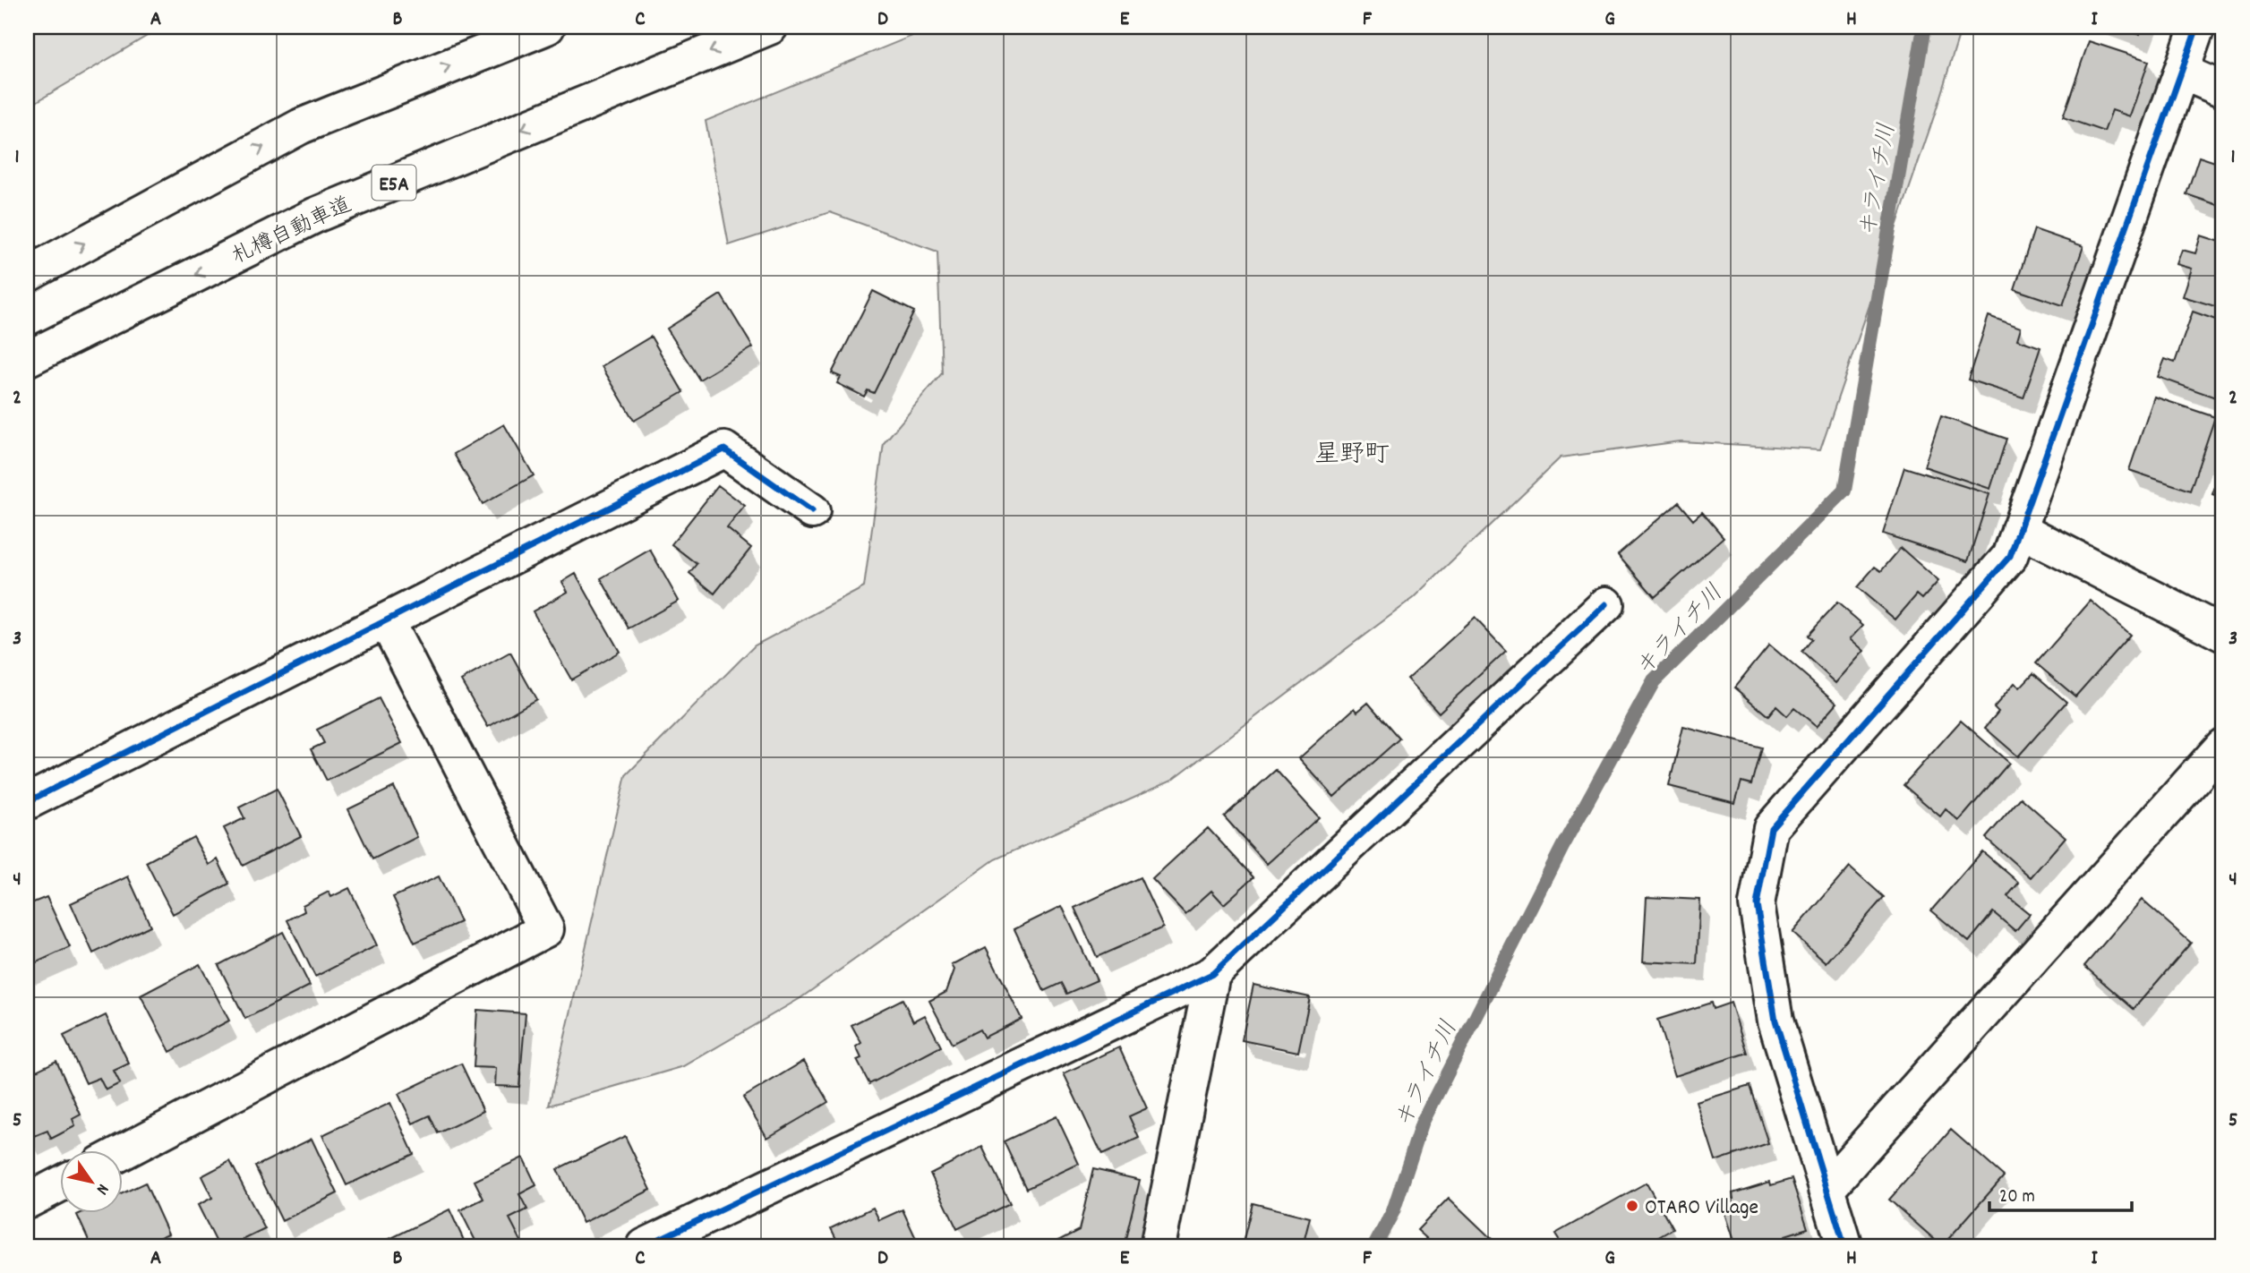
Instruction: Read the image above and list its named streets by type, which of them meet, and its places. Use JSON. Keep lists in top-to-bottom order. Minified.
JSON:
{"streets":{"main road":["E5A","札樽自動車道"]},"districts":["星野町"],"water":["キライチ川"],"places":["OTARO Village"],"scale_bar":"20 m","north":"bottom right","grid":{"columns":["A","B","C","D","E","F","G","H","I"],"rows":["1","2","3","4","5"]}}
